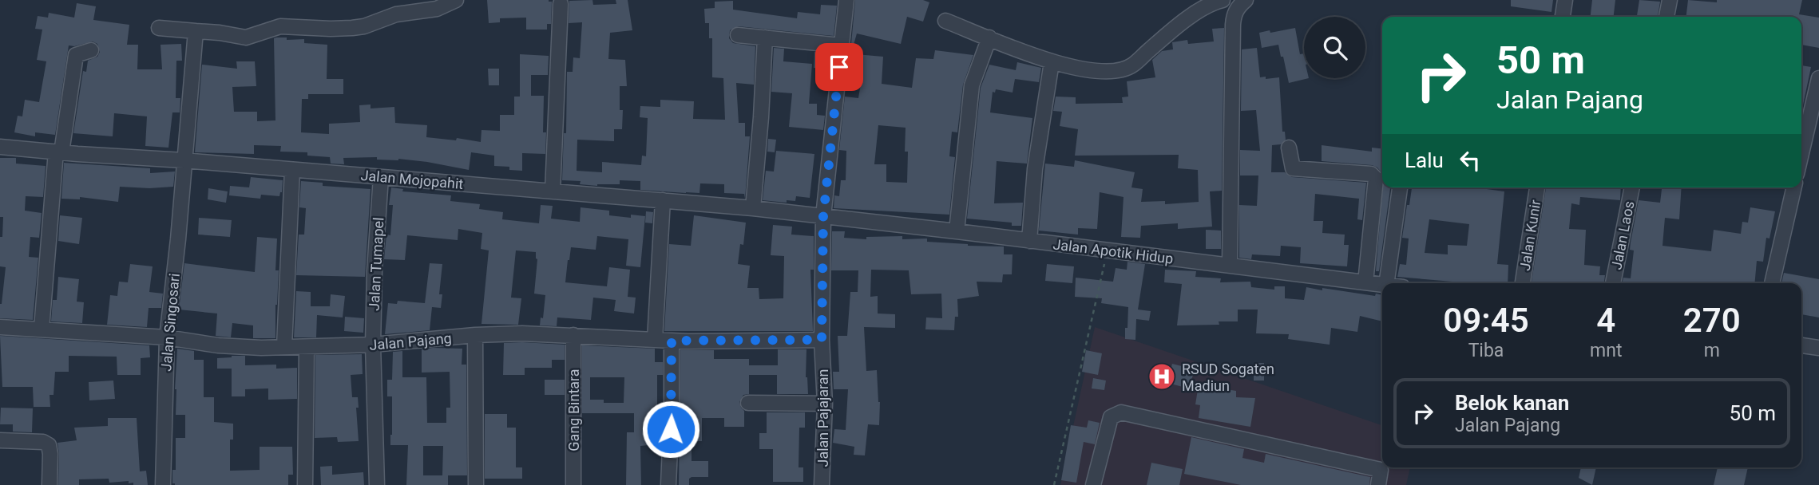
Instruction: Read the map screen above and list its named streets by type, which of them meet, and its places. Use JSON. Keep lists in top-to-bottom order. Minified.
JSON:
{"streets":{"street":["Jalan Mojopahit","Jalan Kunir","Jalan Laos","Jalan Apotik Hidup","Jalan Tumapel","Jalan Singosari","Jalan Pajang","Gang Bintara","Jalan Pajajaran"]},"crossings":[["Jalan Mojopahit","Jalan Apotik Hidup"],["Jalan Mojopahit","Jalan Tumapel"],["Jalan Mojopahit","Jalan Singosari"],["Jalan Mojopahit","Jalan Pajajaran"],["Jalan Apotik Hidup","Jalan Pajajaran"],["Jalan Tumapel","Jalan Pajang"],["Jalan Singosari","Jalan Pajang"],["Jalan Pajang","Gang Bintara"],["Jalan Pajang","Jalan Pajajaran"]],"places":{"hospital":["RSUD Sogaten Madiun"]},"page":{"turn":["50 m","Jalan Pajang"],"then":"Lalu","eta":["09:45","Tiba","4","mnt","270","m"],"list":[{"name":"Belok kanan","note":"Jalan Pajang","value":"50 m"}]}}
